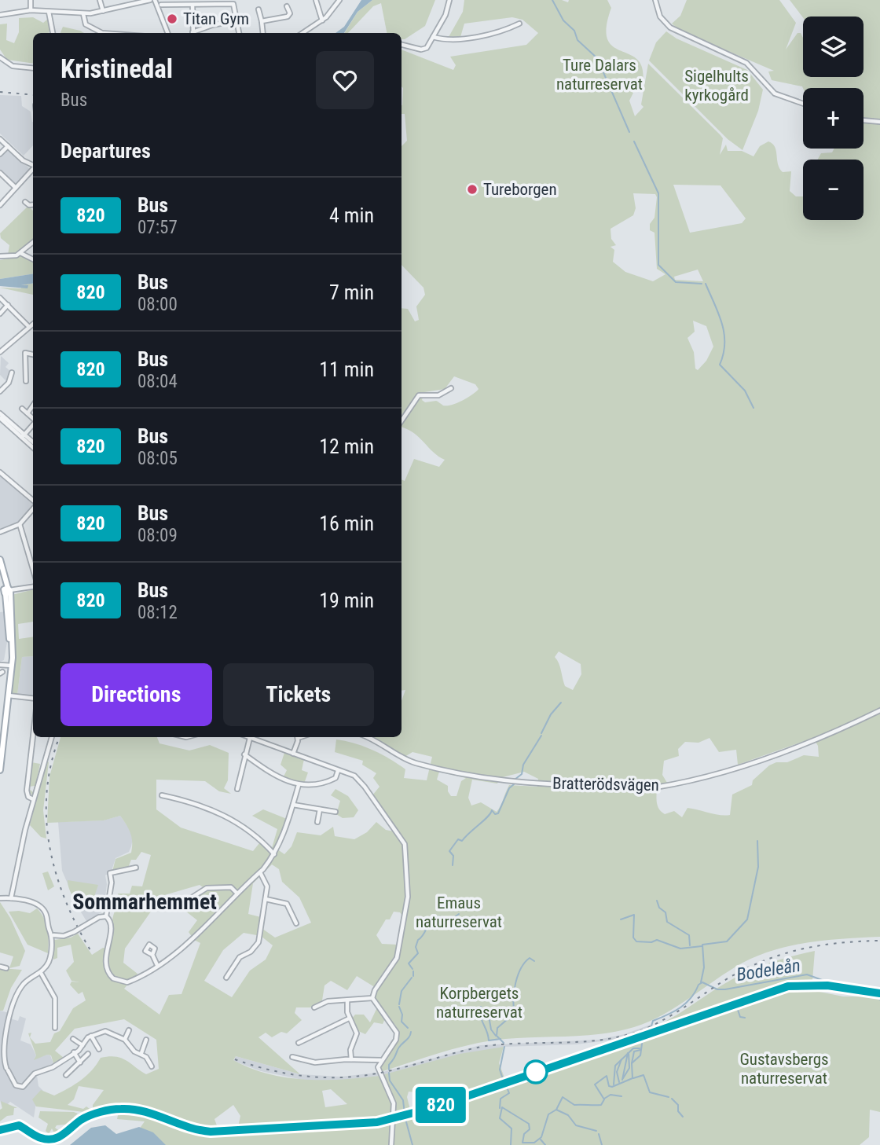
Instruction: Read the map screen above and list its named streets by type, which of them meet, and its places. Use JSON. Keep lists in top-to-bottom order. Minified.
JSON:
{"streets":{"street":["Bratterödsvägen"]},"districts":["Sommarhemmet"],"water":["Bodeleån"],"parks":["Ture Dalars naturreservat","Sigelhults kyrkogård","Emaus naturreservat","Korpbergets naturreservat","Gustavsbergs naturreservat"],"places":["Titan Gym","Tureborgen"],"lines":["bus line 820"],"page":{"on_map":"820","map_buttons":["+","−"],"heading":[["Kristinedal","Bus"],"Departures"],"list":[{"mark":"820","name":"Bus","note":"07:57","value":"4 min"},{"mark":"820","name":"Bus","note":"08:00","value":"7 min"},{"mark":"820","name":"Bus","note":"08:04","value":"11 min"},{"mark":"820","name":"Bus","note":"08:05","value":"12 min"},{"mark":"820","name":"Bus","note":"08:09","value":"16 min"},{"mark":"820","name":"Bus","note":"08:12","value":"19 min"}],"buttons":["Directions","Tickets"]}}
